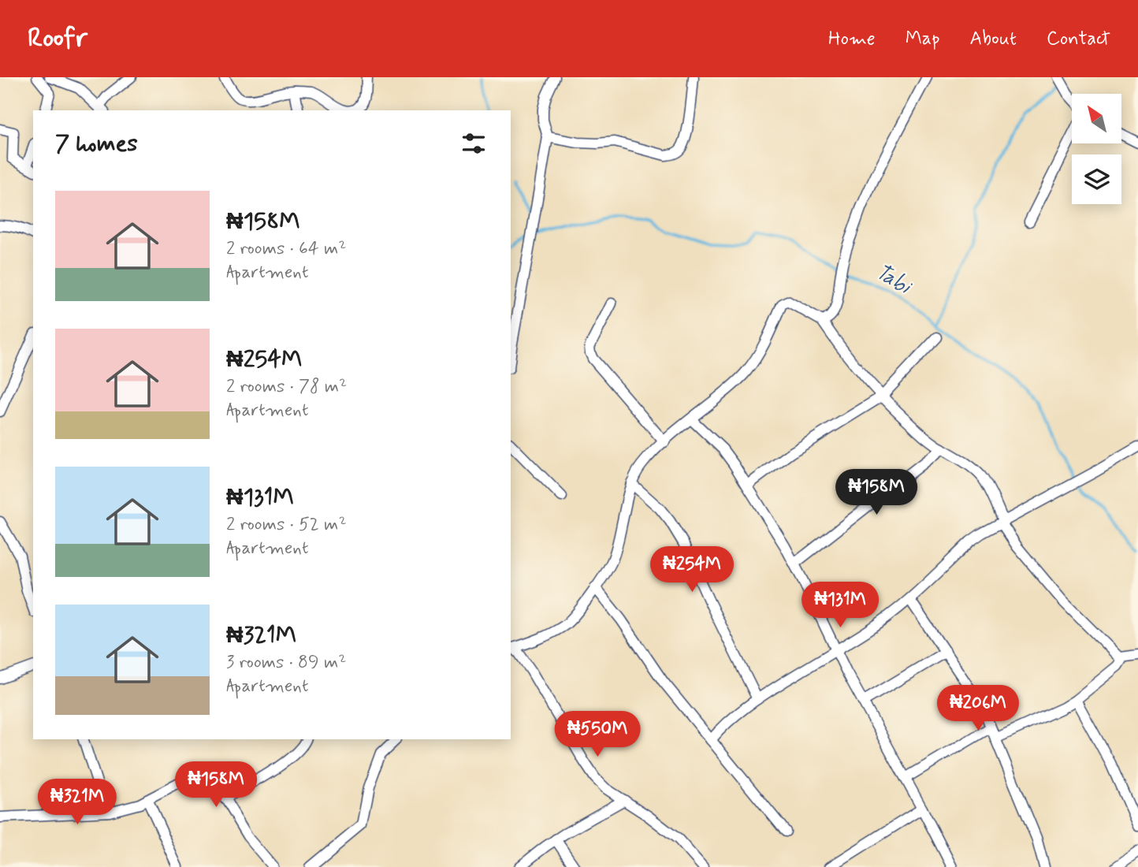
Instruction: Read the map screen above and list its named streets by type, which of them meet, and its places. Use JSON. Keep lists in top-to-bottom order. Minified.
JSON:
{"water":["Tabi"],"north":"top left","page":{"header":"Roofr","nav":["Home","Map","About","Contact"],"heading":"7 homes","list":[{"name":"₦158M","note":"2 rooms · 64 m² · Apartment"},{"name":"₦254M","note":"2 rooms · 78 m² · Apartment"},{"name":"₦131M","note":"2 rooms · 52 m² · Apartment"},{"name":"₦321M","note":"3 rooms · 89 m² · Apartment"}],"price":["₦158M","₦254M","₦131M","₦206M","₦550M","₦158M","₦321M"]}}
